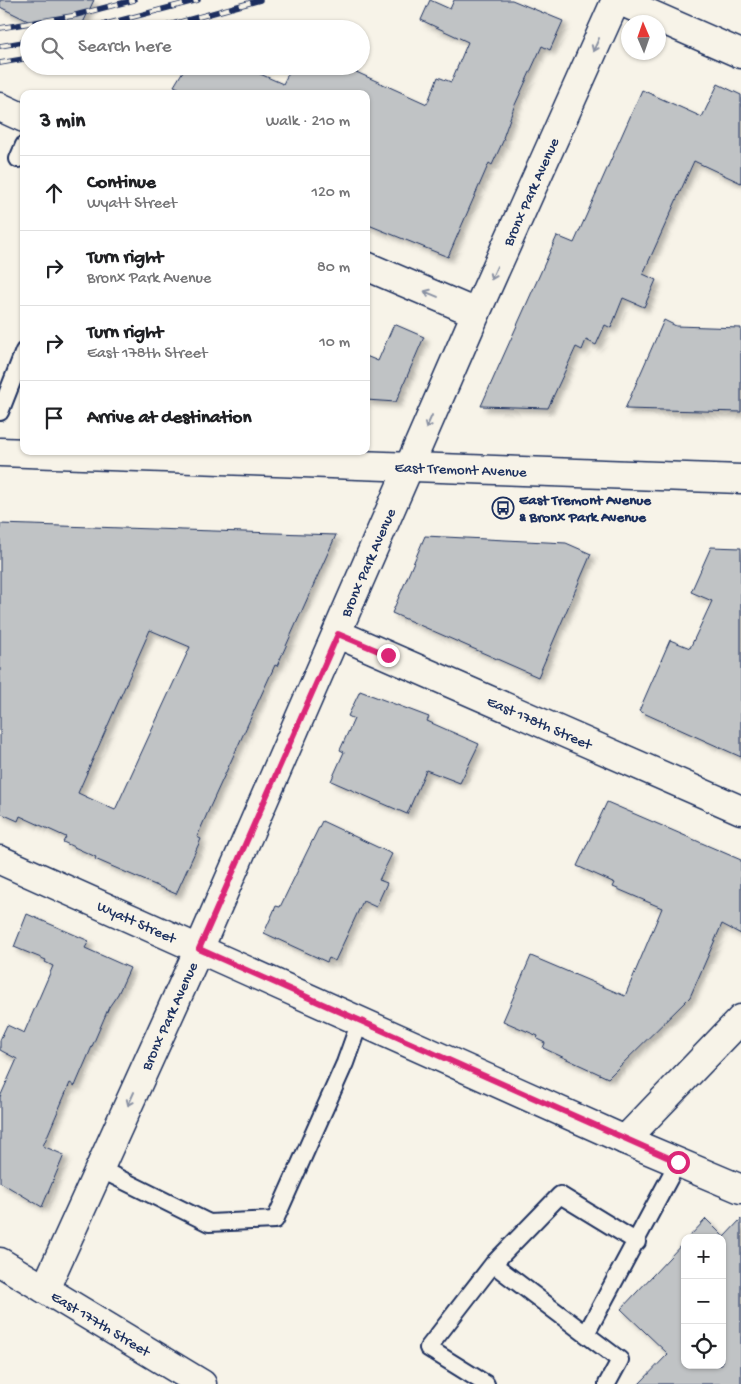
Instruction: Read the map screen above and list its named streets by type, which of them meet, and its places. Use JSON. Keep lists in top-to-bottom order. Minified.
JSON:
{"streets":{"street":["Bronx Park Avenue","East Tremont Avenue","East 178th Street","Wyatt Street","East 177th Street"]},"crossings":[["Bronx Park Avenue","East Tremont Avenue"],["Bronx Park Avenue","East 178th Street"],["Bronx Park Avenue","Wyatt Street"],["Bronx Park Avenue","East 177th Street"]],"one_way":["Bronx Park Avenue"],"places":{"bus stop":["East Tremont Avenue & Bronx Park Avenue"]},"north":"top","page":{"search":"Search here","heading":["3 min","Walk · 210 m"],"list":[["Continue","Wyatt Street","120 m"],["Turn right","Bronx Park Avenue","80 m"],["Turn right","East 178th Street","10 m"],"Arrive at destination"],"map_buttons":["+","−"]}}
